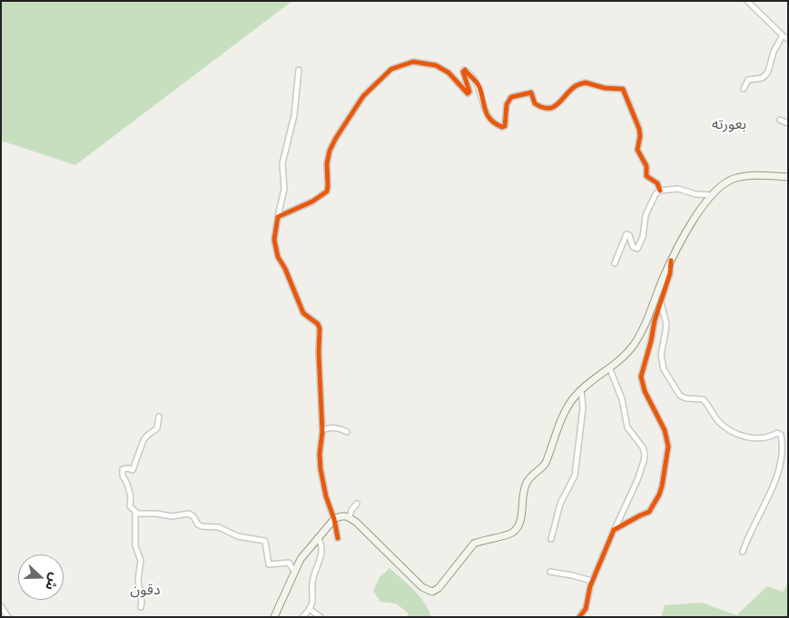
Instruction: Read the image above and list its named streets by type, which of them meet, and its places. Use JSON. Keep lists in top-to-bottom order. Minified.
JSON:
{"districts":["بعورته","دقون"],"north":"right"}
